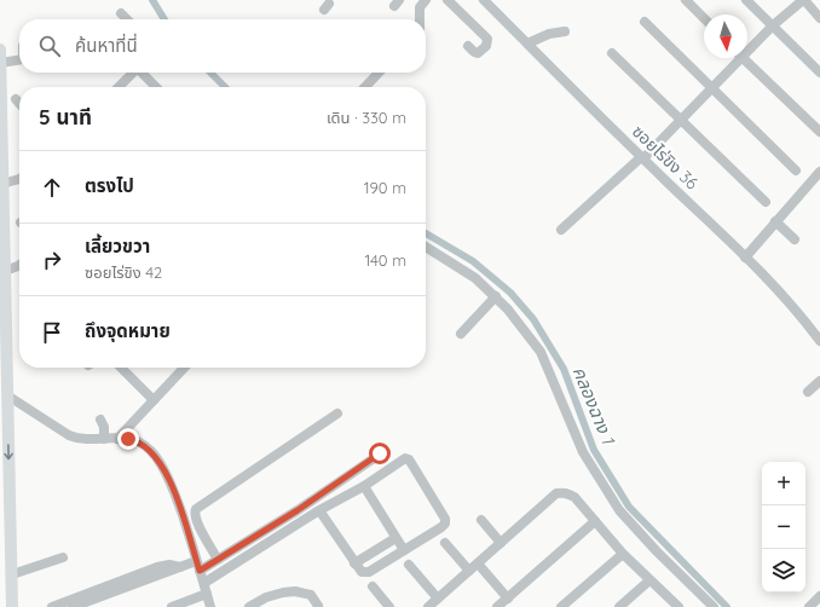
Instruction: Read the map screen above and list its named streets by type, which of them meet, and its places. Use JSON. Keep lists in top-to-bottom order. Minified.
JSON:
{"streets":{"street":["ซอยไร่ขิง 36"]},"water":["คลองฉาง 1"],"north":"bottom","page":{"search":"ค้นหาที่นี่","heading":["5 นาที","เดิน · 330 m"],"list":[["ตรงไป","190 m"],["เลี้ยวขวา","ซอยไร่ขิง 42","140 m"],"ถึงจุดหมาย"],"map_buttons":["+","−"]}}
